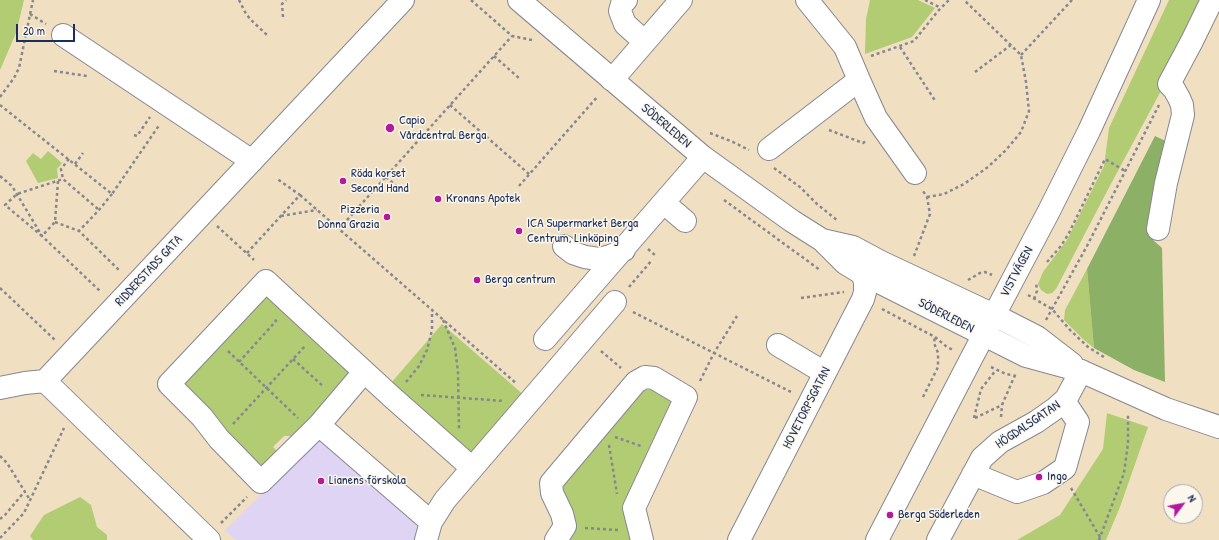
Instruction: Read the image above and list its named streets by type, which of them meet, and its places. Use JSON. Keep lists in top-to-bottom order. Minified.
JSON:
{"streets":{"main road":["SÖDERLEDEN","RIDDERSTADS GATA","VISTVÄGEN","HOVETORPSGATAN","HÖGDALSGATAN"]},"crossings":[["SÖDERLEDEN","VISTVÄGEN"],["SÖDERLEDEN","HOVETORPSGATAN"],["SÖDERLEDEN","HÖGDALSGATAN"]],"places":["Capio Vårdcentral Berga","Röda korset Second Hand","Kronans Apotek","Pizzeria Donna Grazia","ICA Supermarket Berga Centrum, Linköping","Berga centrum","Ingo","Lianens förskola","Berga Söderleden"],"scale_bar":"20 m","north":"top right"}
